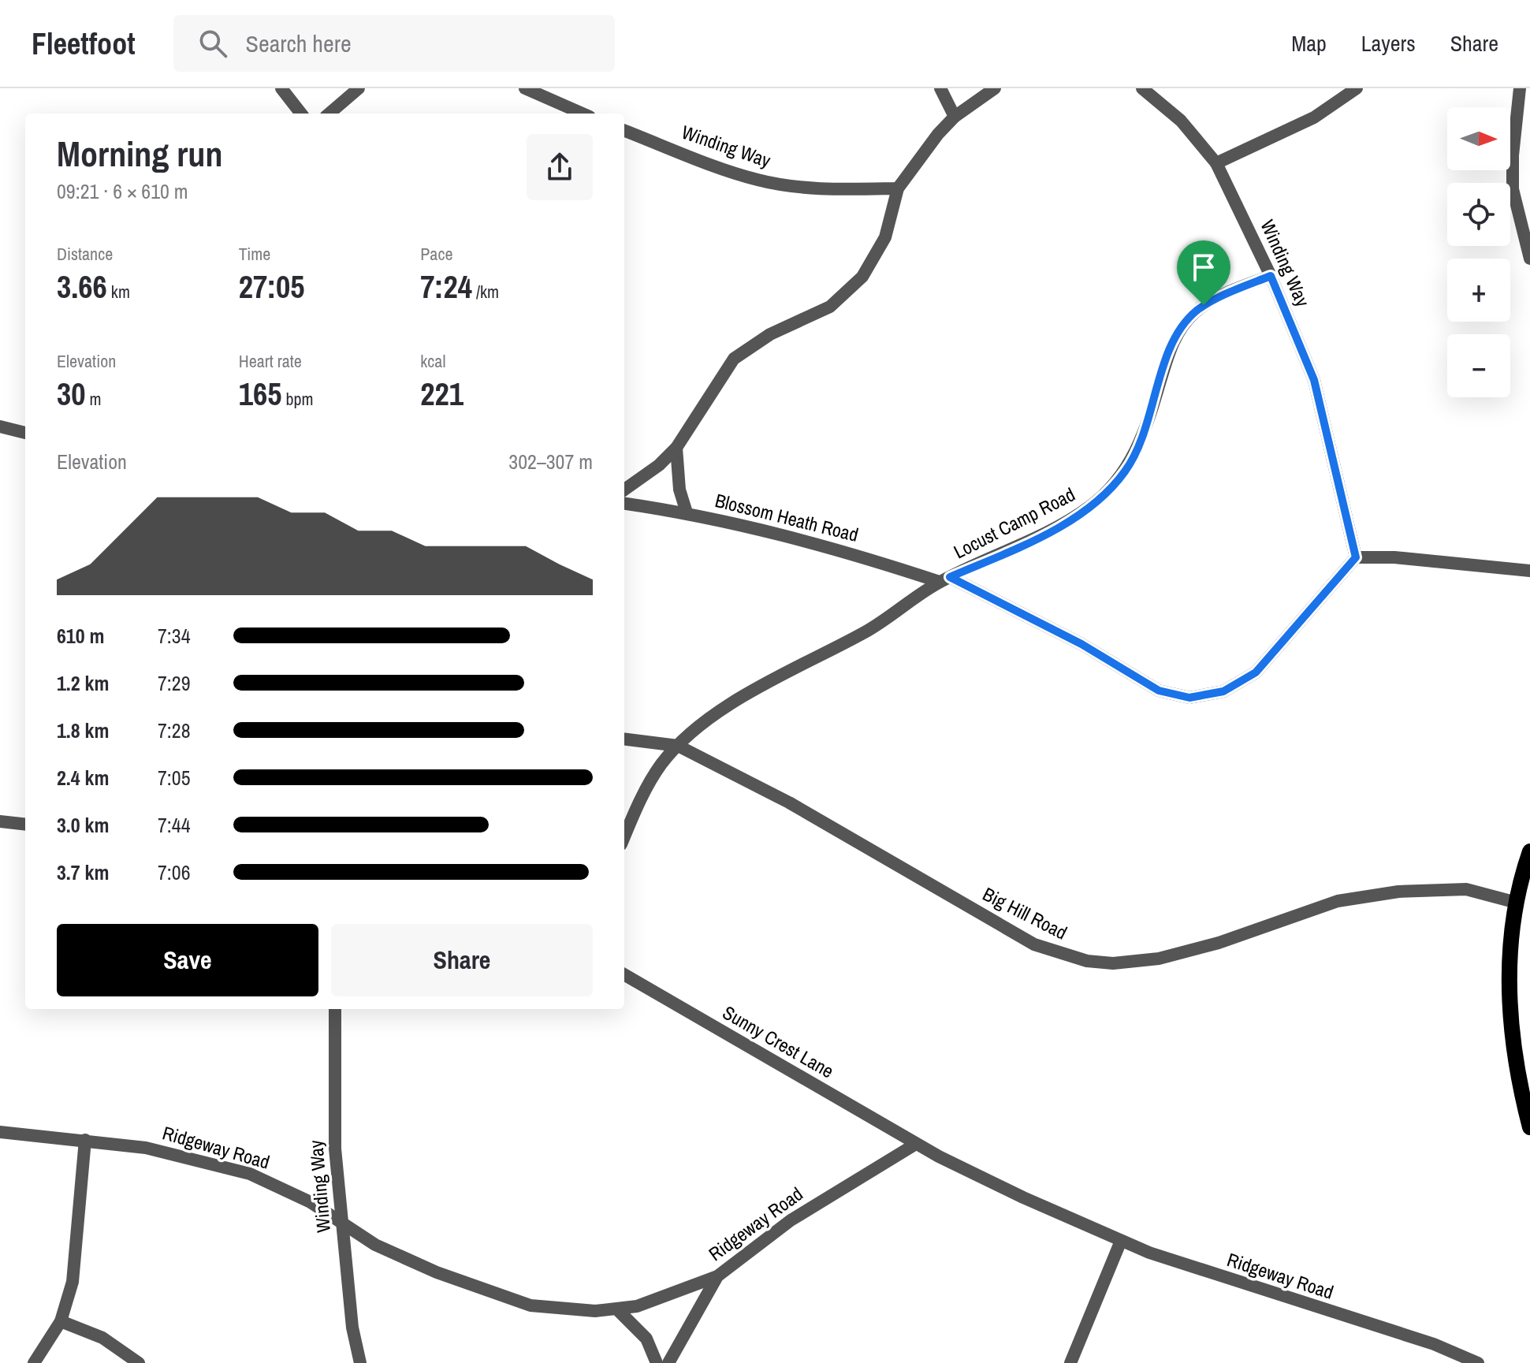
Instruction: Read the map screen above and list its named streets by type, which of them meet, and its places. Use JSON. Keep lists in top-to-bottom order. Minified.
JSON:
{"streets":{"street":["Winding Way","Blossom Heath Road","Locust Camp Road","Big Hill Road","Sunny Crest Lane","Ridgeway Road"]},"crossings":[["Winding Way","Blossom Heath Road"],["Winding Way","Locust Camp Road"],["Winding Way","Ridgeway Road"],["Blossom Heath Road","Locust Camp Road"],["Locust Camp Road","Big Hill Road"],["Sunny Crest Lane","Ridgeway Road"]],"north":"right","page":{"header":"Fleetfoot","search":"Search here","nav":["Map","Layers","Share"],"map_buttons":["+","−"],"heading":["Morning run","09:21 · 6 × 610 m"],"stats":[["Distance","3.66 km"],["Time","27:05"],["Pace","7:24 /km"],["Elevation","30 m"],["Heart rate","165 bpm"],["kcal","221"]],"chart":["Elevation","302–307 m"],"list":[{"name":"610 m","note":"7:34"},{"name":"1.2 km","note":"7:29"},{"name":"1.8 km","note":"7:28"},{"name":"2.4 km","note":"7:05"},{"name":"3.0 km","note":"7:44"},{"name":"3.7 km","note":"7:06"}],"buttons":["Save","Share"]}}
